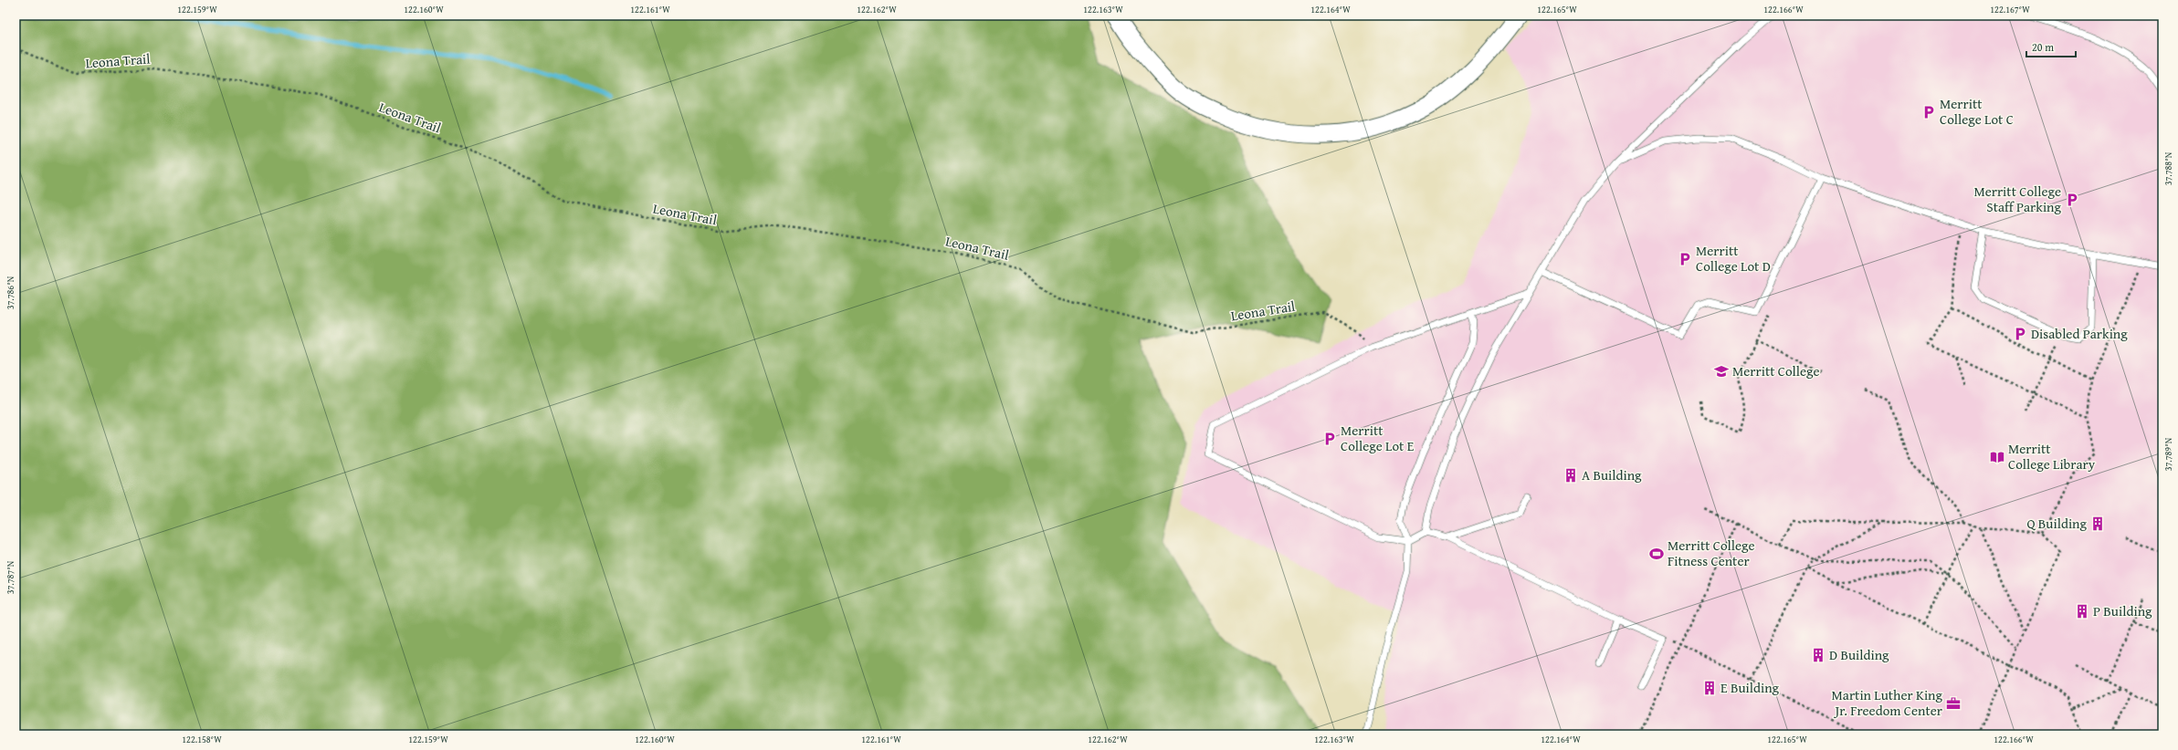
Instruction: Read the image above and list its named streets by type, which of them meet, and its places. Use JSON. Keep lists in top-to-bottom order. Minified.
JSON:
{"streets":{"path":["Leona Trail"]},"places":{"parking":["Merritt College Lot C","Merritt College Staff Parking","Merritt College Lot D","Disabled Parking","Merritt College Lot E"],"school or university":["Merritt College"],"library":["Merritt College Library"],"building":["A Building","Q Building","P Building","D Building","E Building"],"sports":["Merritt College Fitness Center"],"office":["Martin Luther King Jr. Freedom Center"]},"scale_bar":"20 m","coordinates":["122.159°W","122.160°W","122.161°W","122.162°W","122.163°W","122.164°W","122.165°W","122.166°W","122.167°W","37.788°N","37.786°N","37.789°N","37.787°N","122.158°W"]}
